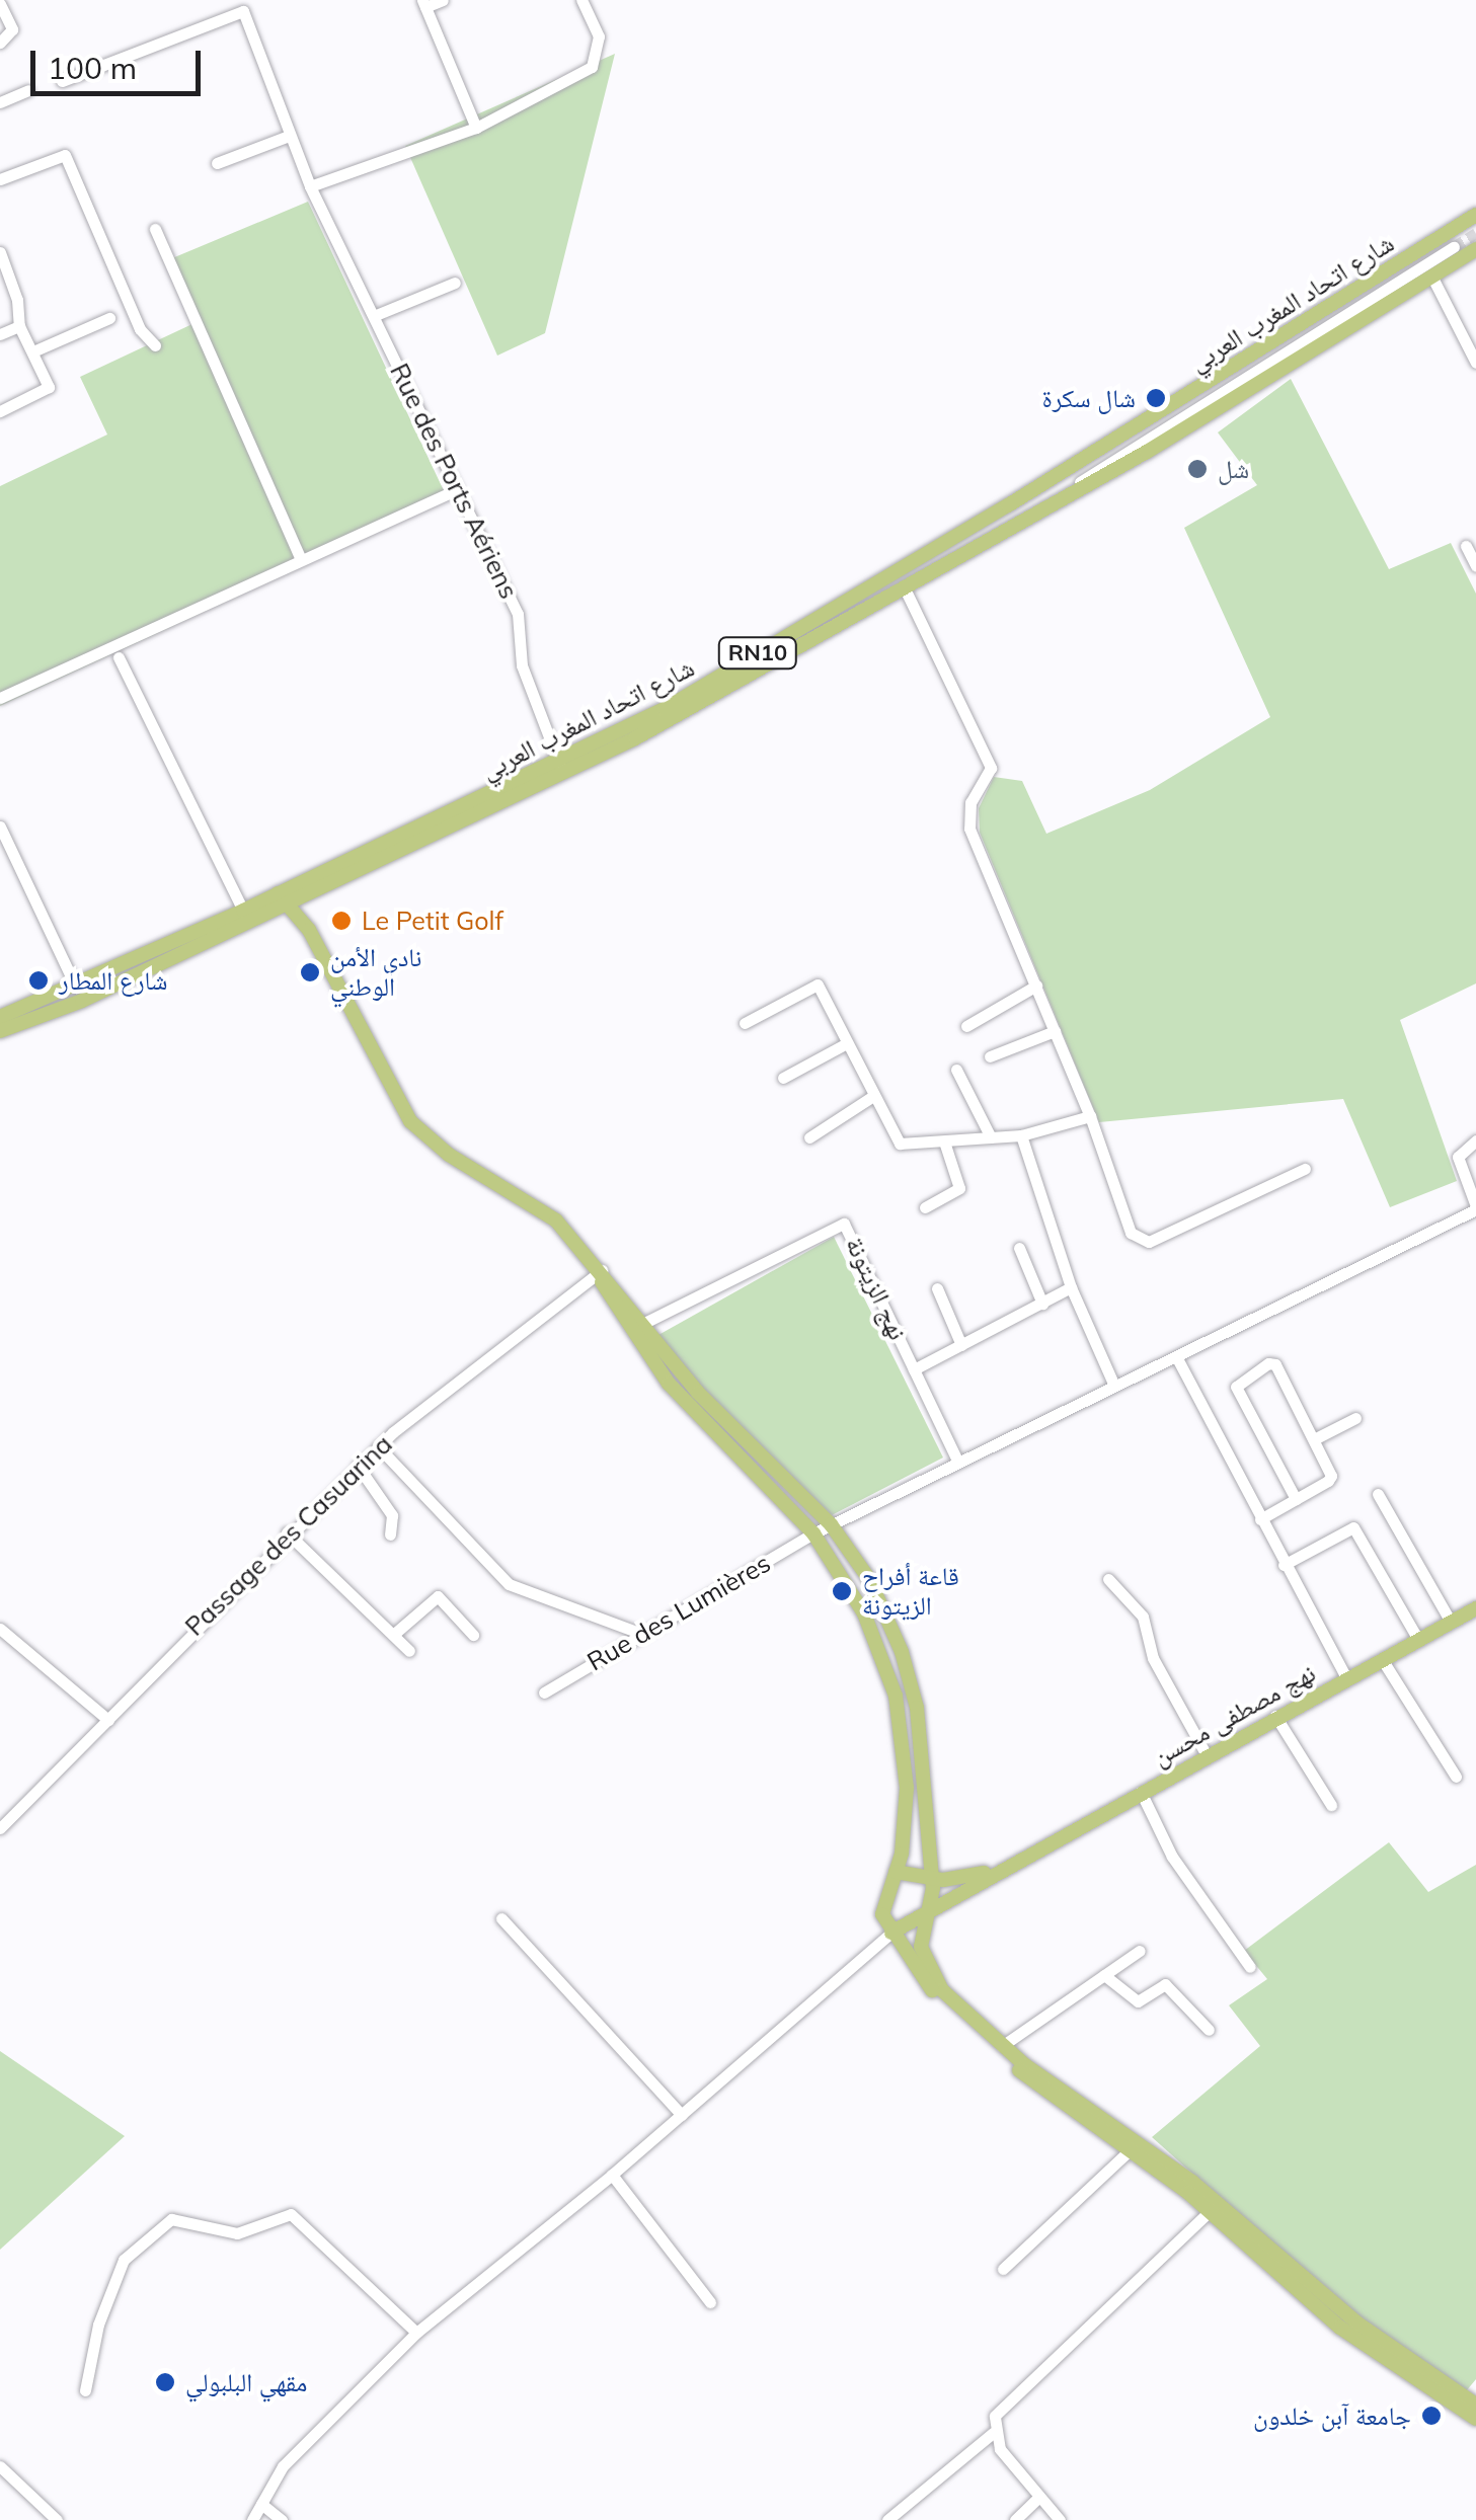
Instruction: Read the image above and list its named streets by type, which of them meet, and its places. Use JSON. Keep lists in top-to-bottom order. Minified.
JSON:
{"streets":{"main road":["شارع اتحاد المغرب العربي","RN10","نهج مصطفى محسن"],"street":["Rue des Ports Aériens","نهج الزيتونة","Passage des Casuarina","Rue des Lumières"]},"crossings":[["شارع اتحاد المغرب العربي","Rue des Ports Aériens"],["نهج الزيتونة","Rue des Lumières"]],"places":["شال سكرة","شل","Le Petit Golf","نادي الأمن الوطني","شارع المطار","قاعة أفراح الزيتونة","مقهي البلبولي","جامعة آبن خلدون"],"scale_bar":"100 m"}
